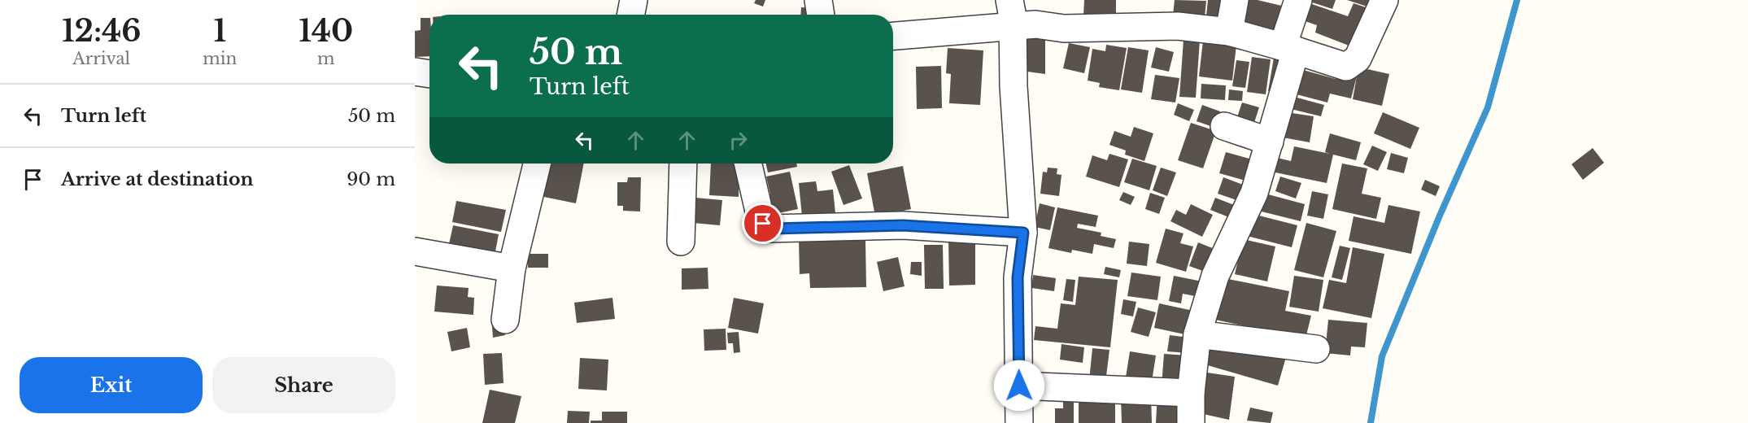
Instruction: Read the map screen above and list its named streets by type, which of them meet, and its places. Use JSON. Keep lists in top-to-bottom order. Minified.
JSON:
{"page":{"eta":["12:46","Arrival","1","min","140","m"],"turn":["50 m","Turn left"],"list":[{"name":"Turn left","value":"50 m"},{"name":"Arrive at destination","value":"90 m"}],"buttons":["Exit","Share"]}}
